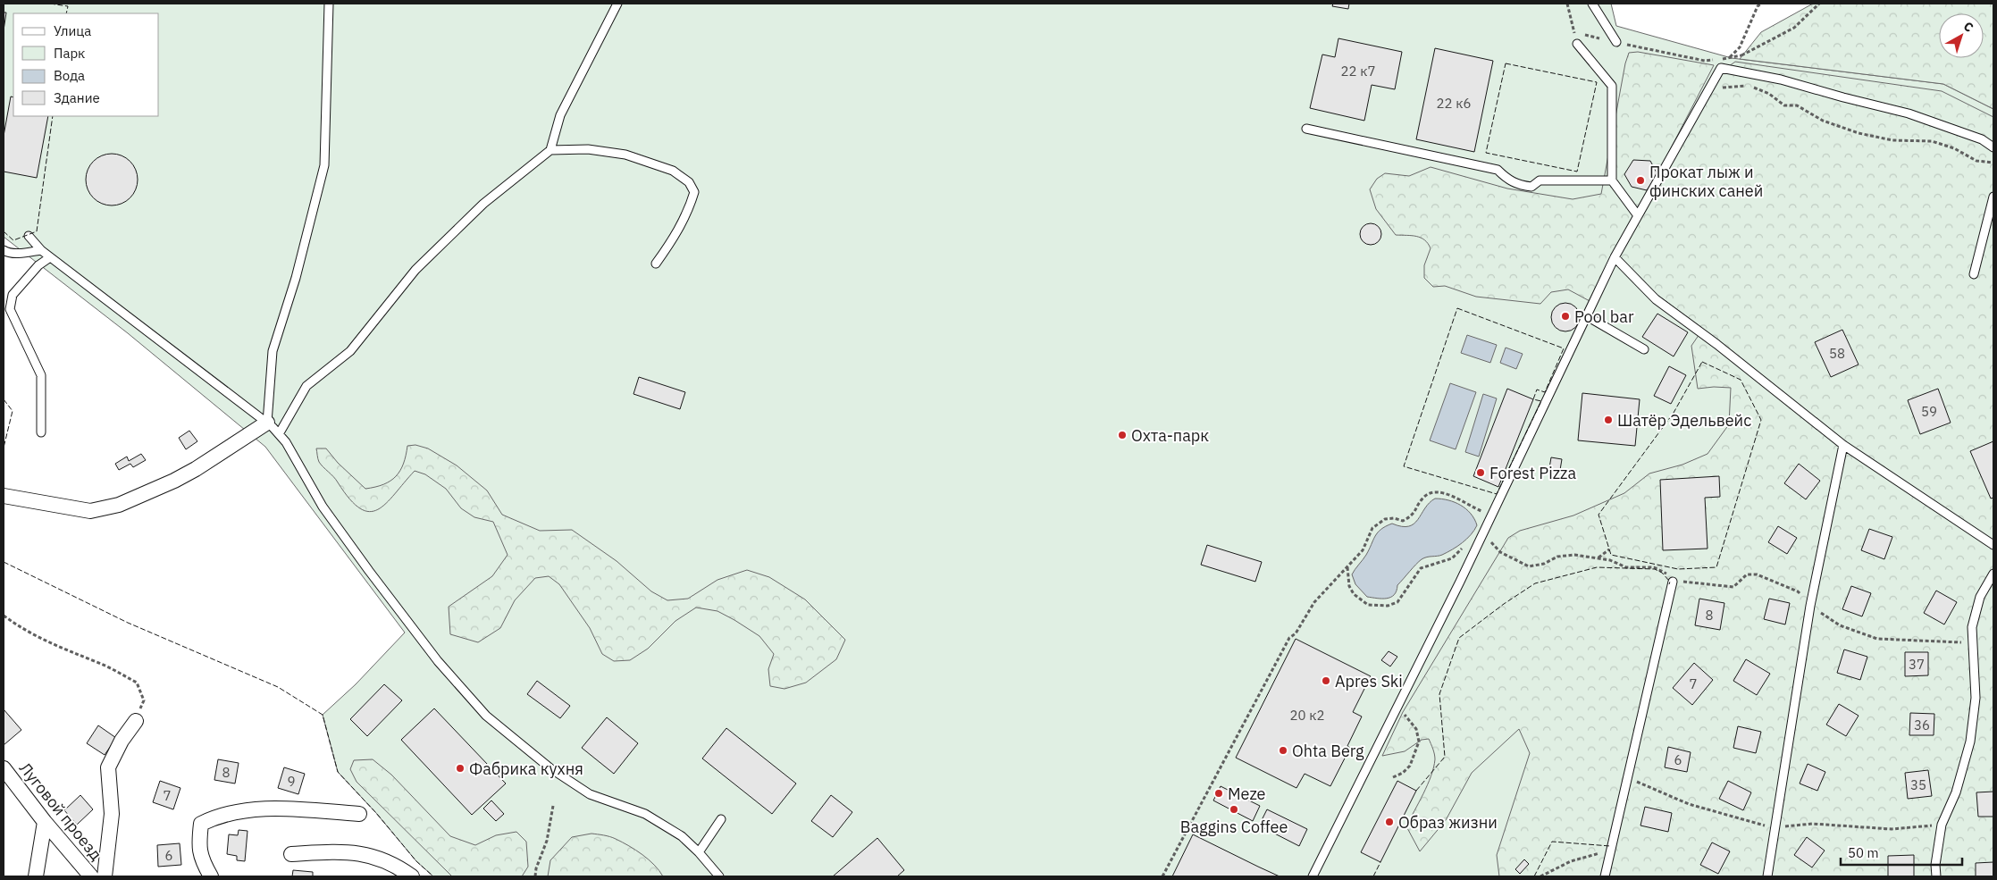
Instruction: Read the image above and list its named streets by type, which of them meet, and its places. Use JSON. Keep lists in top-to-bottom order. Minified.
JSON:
{"streets":{"street":["Луговой проезд"]},"places":["Прокат лыж и финских саней","Pool bar","Шатёр Эдельвейс","Охта-парк","Forest Pizza","Apres Ski","Ohta Berg","Фабрика кухня","Meze","Baggins Coffee","Образ жизни"],"house_numbers":["22 к7","22 к6","58","59","8","37","7","20 к2","36","6","8","9","35","7","6"],"legend":["Улица","Парк","Вода","Здание"],"scale_bar":"50 m","north":"top right"}
